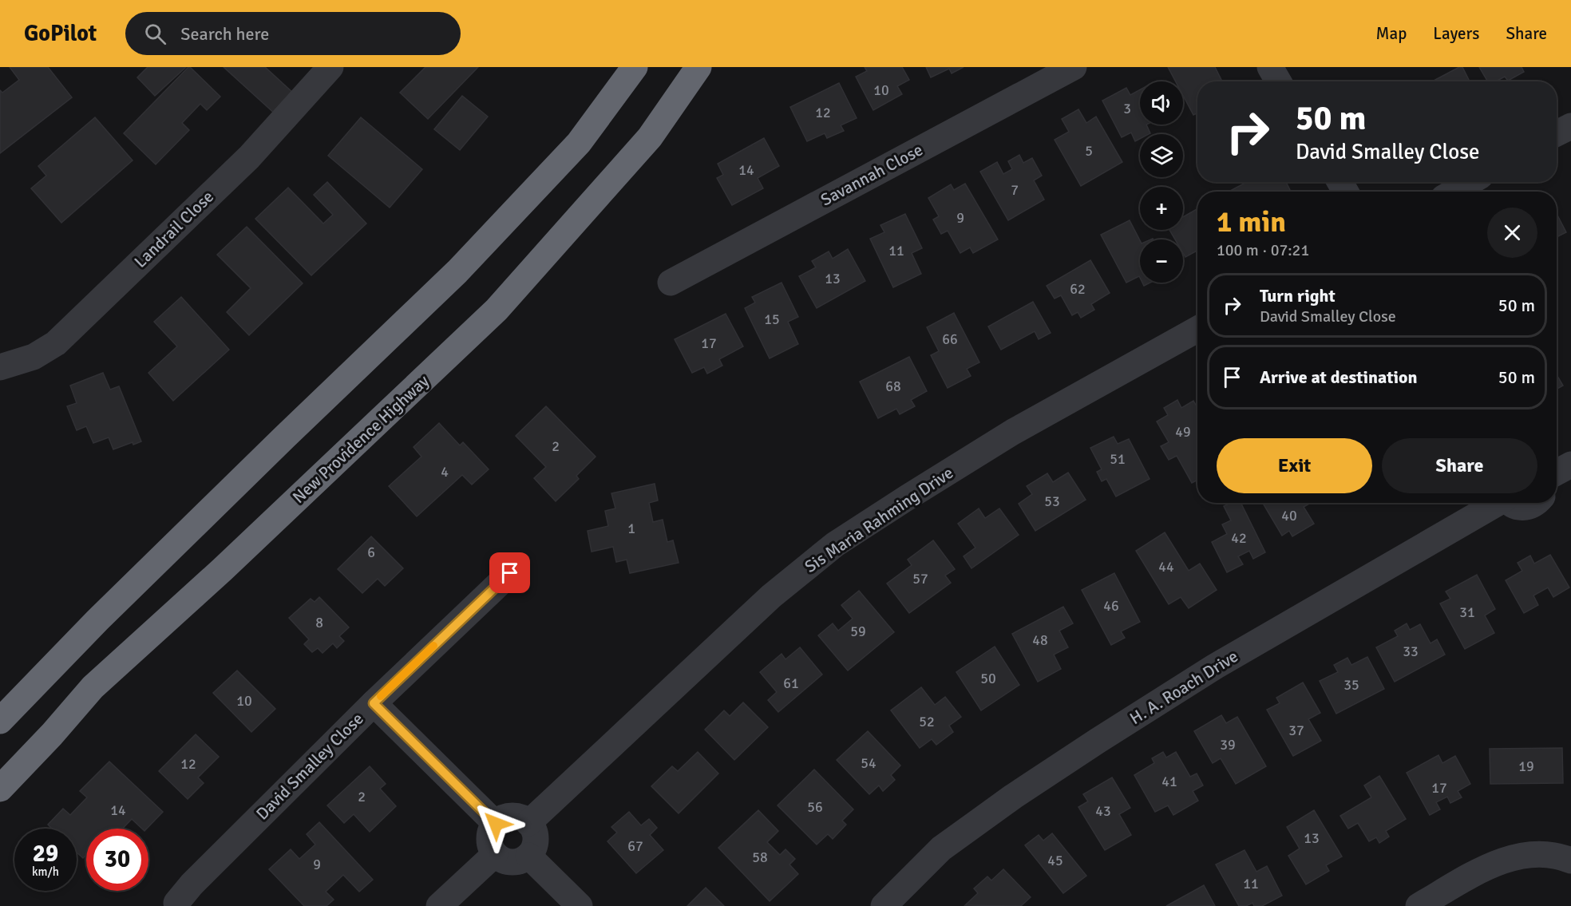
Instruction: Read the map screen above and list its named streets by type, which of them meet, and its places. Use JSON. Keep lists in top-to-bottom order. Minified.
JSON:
{"streets":{"highway":["New Providence Highway"],"street":["Savannah Close","Landrail Close","Sis Maria Rahming Drive","H. A. Roach Drive","David Smalley Close"]},"house_numbers":["10","3","12","5","14","7","9","11","13","62","15","66","17","68","49","2","51","4","53","40","1","42","6","44","57","46","31","8","59","48","33","50","61","35","10","52","37","39","54","12","19","41","17","2","56","14","43","13","67","58","45","9","11"],"page":{"header":"GoPilot","search":"Search here","nav":["Map","Layers","Share"],"map_buttons":["+","−"],"turn":["50 m","David Smalley Close"],"heading":["1 min","100 m · 07:21"],"list":[{"name":"Turn right","note":"David Smalley Close","value":"50 m"},{"name":"Arrive at destination","value":"50 m"}],"buttons":["Exit","Share"],"speed":"29 km/h","limit":"30"}}
